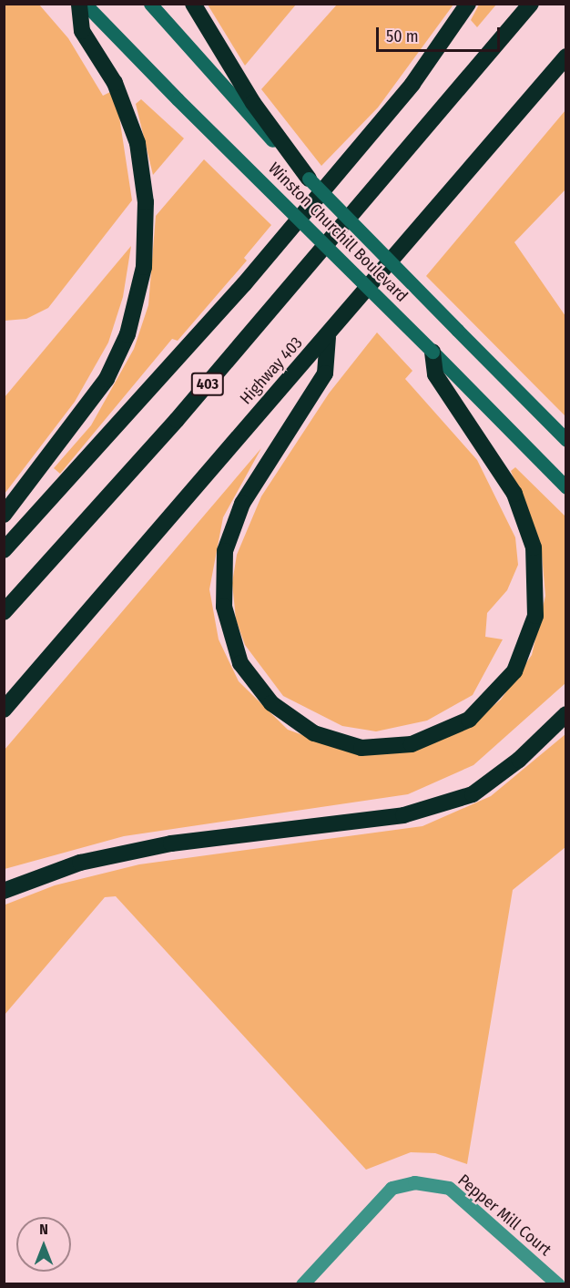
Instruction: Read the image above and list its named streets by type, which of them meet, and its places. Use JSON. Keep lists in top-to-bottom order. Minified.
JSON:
{"streets":{"highway":["Highway 403","403"],"main road":["Winston Churchill Boulevard"],"street":["Pepper Mill Court"]},"scale_bar":"50 m","north":"top"}
